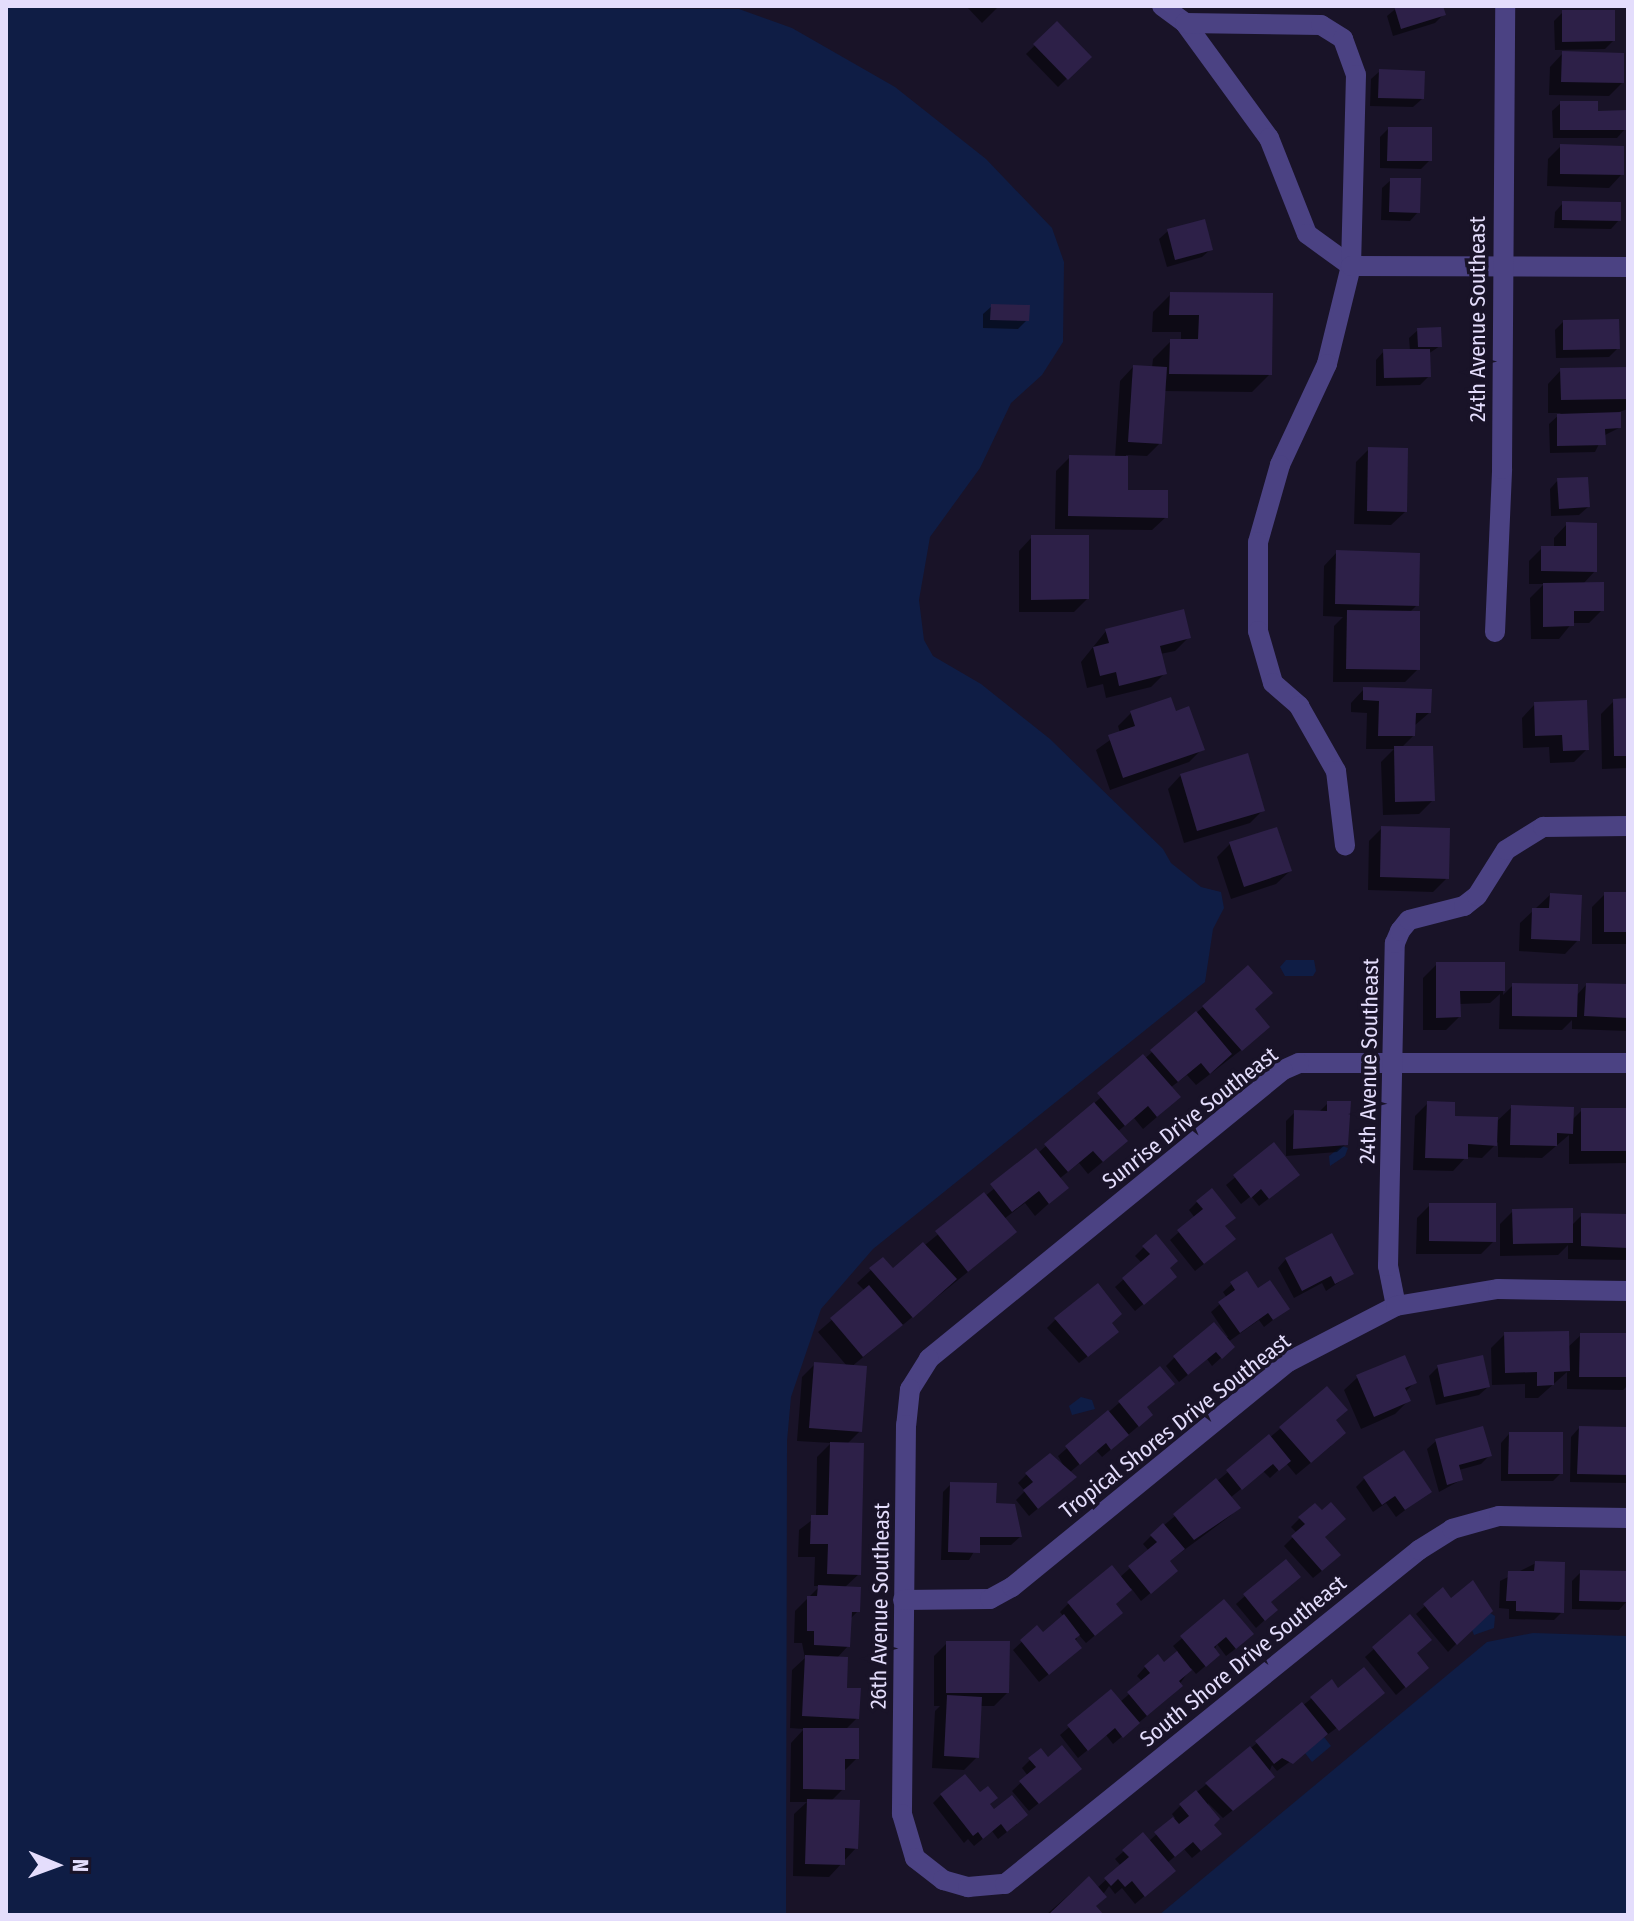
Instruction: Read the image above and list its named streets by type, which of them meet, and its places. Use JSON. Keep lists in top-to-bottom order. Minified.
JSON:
{"streets":{"street":["24th Avenue Southeast","Sunrise Drive Southeast","Tropical Shores Drive Southeast","26th Avenue Southeast","South Shore Drive Southeast"]},"crossings":[["24th Avenue Southeast","Sunrise Drive Southeast"],["24th Avenue Southeast","Tropical Shores Drive Southeast"],["Sunrise Drive Southeast","26th Avenue Southeast"],["Tropical Shores Drive Southeast","26th Avenue Southeast"],["26th Avenue Southeast","South Shore Drive Southeast"]],"north":"right"}
